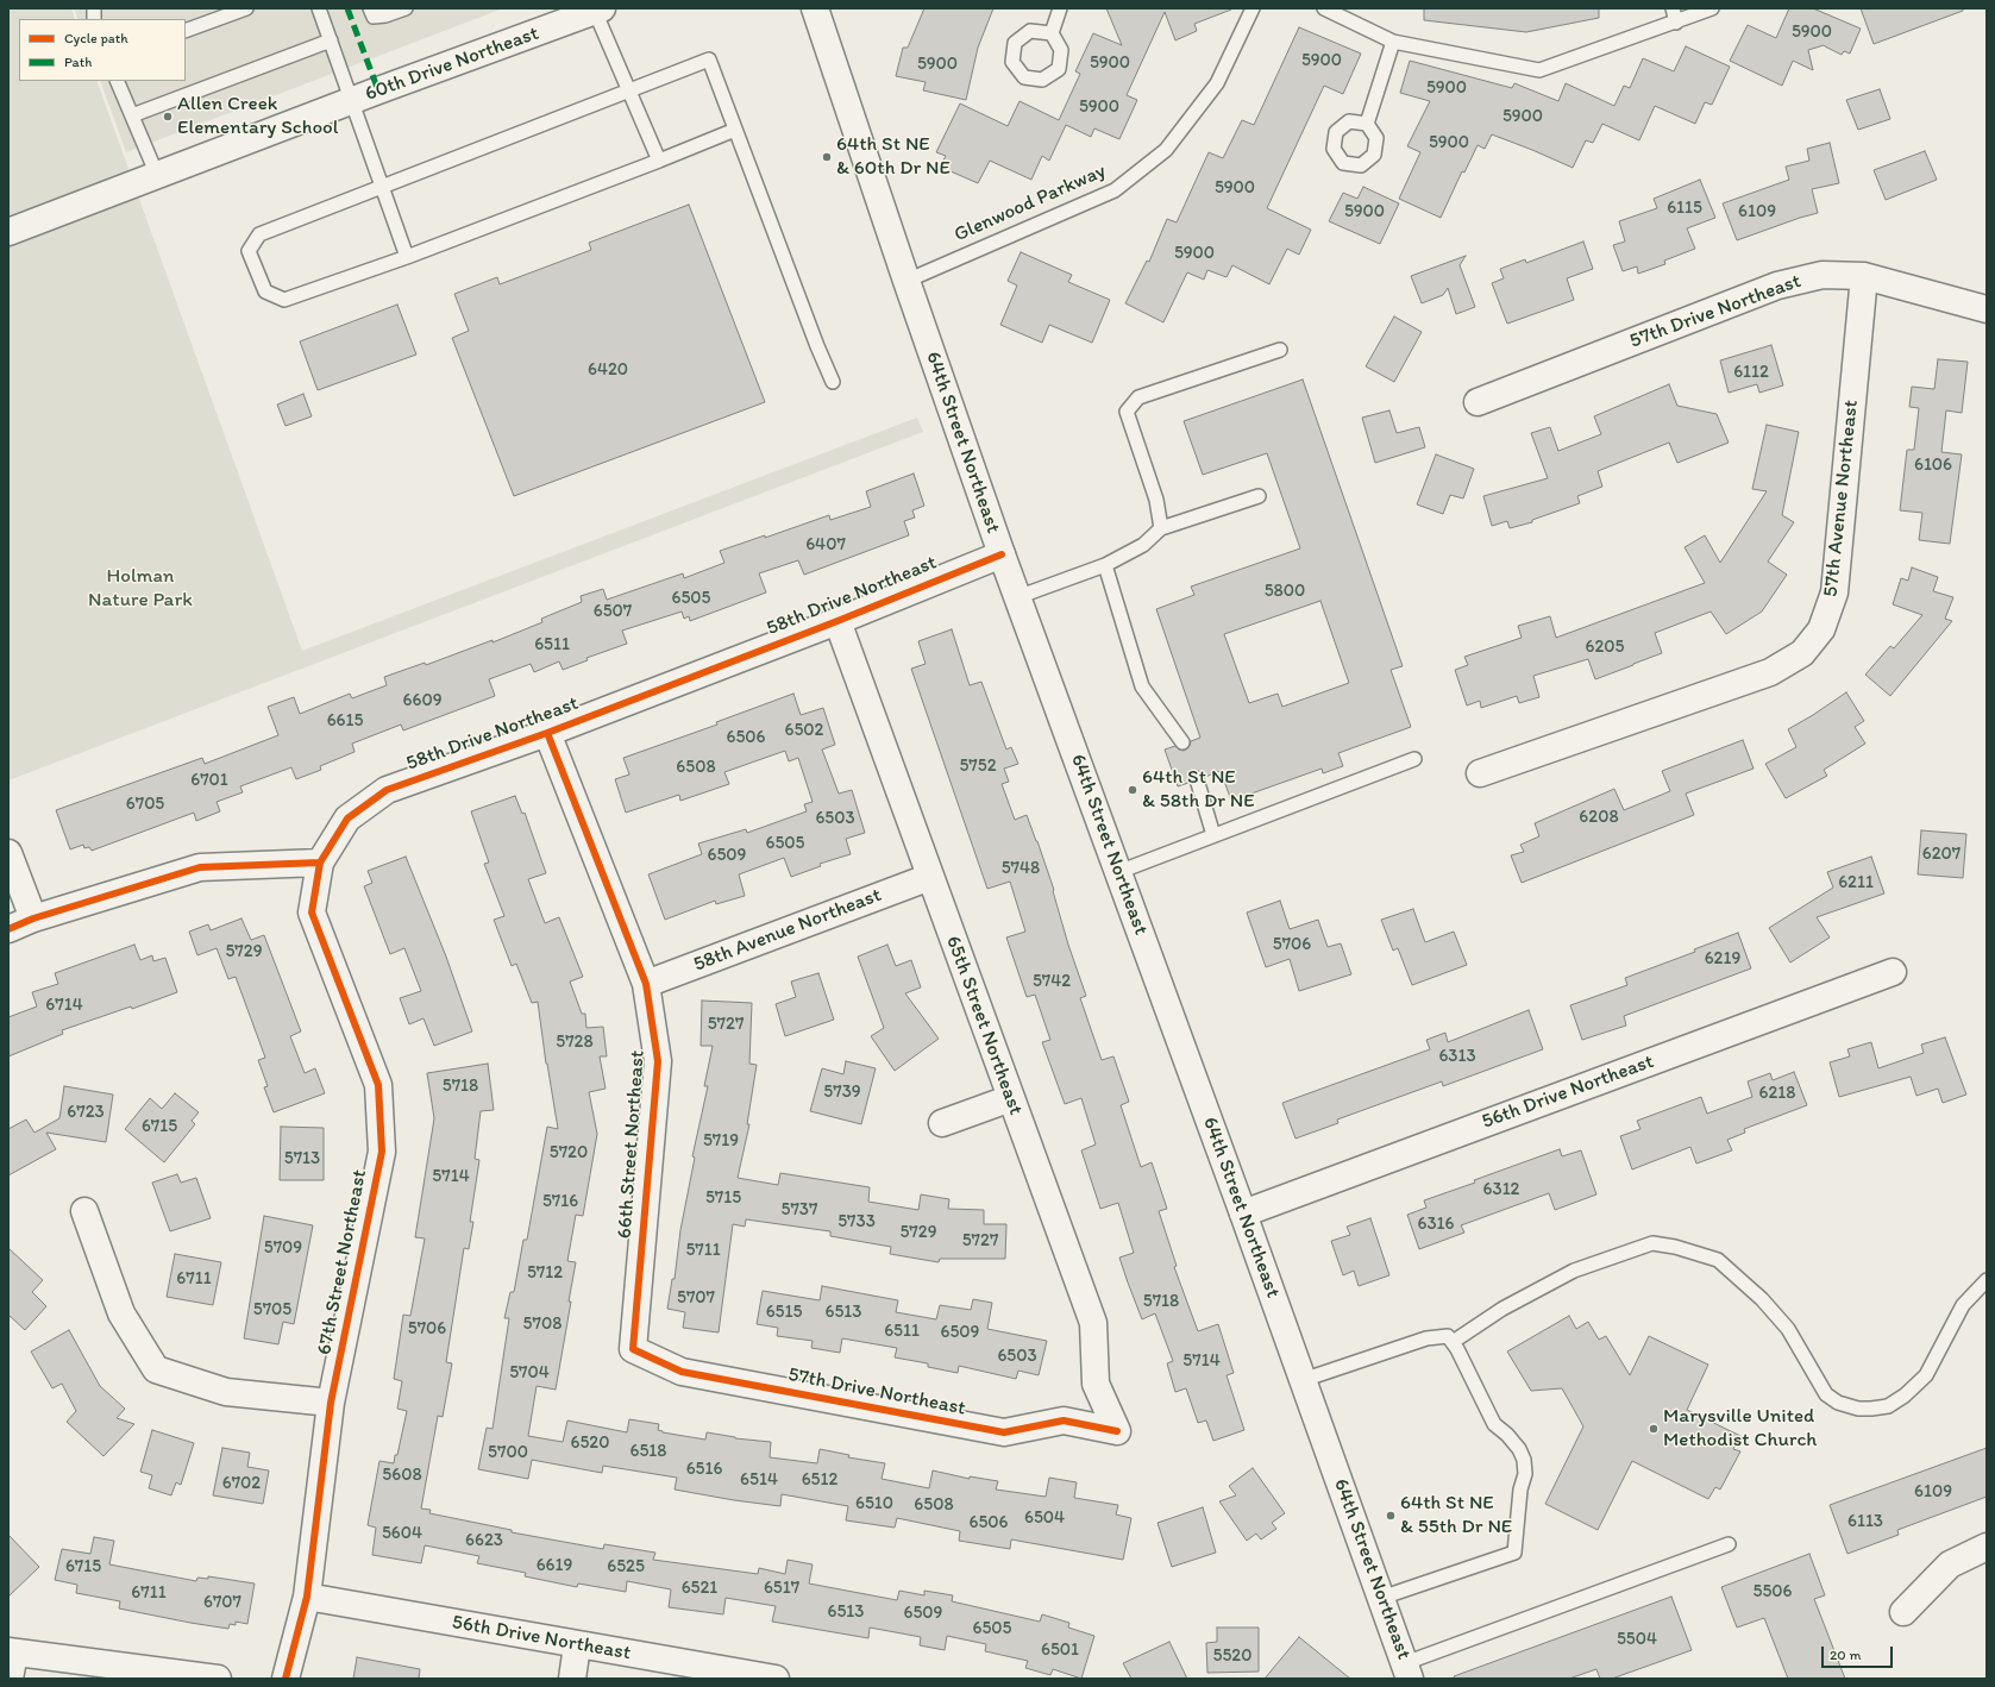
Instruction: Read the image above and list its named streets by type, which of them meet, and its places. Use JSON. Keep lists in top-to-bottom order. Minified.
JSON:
{"streets":{"street":["60th Drive Northeast","57th Drive Northeast","64th Street Northeast","57th Avenue Northeast","58th Drive Northeast","58th Avenue Northeast","65th Street Northeast","56th Drive Northeast","66th Street Northeast","67th Street Northeast"],"lane":["Glenwood Parkway"]},"crossings":[["Glenwood Parkway","64th Street Northeast"],["57th Drive Northeast","57th Avenue Northeast"],["57th Drive Northeast","65th Street Northeast"],["57th Drive Northeast","66th Street Northeast"],["64th Street Northeast","58th Drive Northeast"],["64th Street Northeast","56th Drive Northeast"],["58th Drive Northeast","65th Street Northeast"],["58th Drive Northeast","66th Street Northeast"],["58th Drive Northeast","67th Street Northeast"],["58th Avenue Northeast","65th Street Northeast"],["58th Avenue Northeast","66th Street Northeast"],["56th Drive Northeast","67th Street Northeast"]],"parks":["Holman Nature Park"],"places":["Allen Creek Elementary School","64th St NE & 60th Dr NE","64th St NE & 58th Dr NE","Marysville United Methodist Church","64th St NE & 55th Dr NE"],"house_numbers":["5900","5900","5900","5900","5900","5900","5900","5900","5900","6115","5900","6109","5900","6420","6112","6106","6407","5800","6505","6507","6511","6205","6609","6615","6502","6506","5752","6508","6701","6705","6208","6503","6505","6207","6509","5748","6211","5706","5729","6219","5742","6714","5727","5728","6313","5718","5739","6218","6723","6715","5719","5720","5713","5714","6312","5715","5716","5737","5733","6316","5729","5727","5709","5711","5712","6711","5707","5718","5705","6515","6513","5708","5706","6511","6509","6503","5714","5704","6520","6518","5700","6516","5608","6514","6512","6702","6109","6510","6508","6504","6113","6506","5604","6623","6619","6715","6525","6521","6517","5506","6711","6707","6513","6509","6505","5504","6501","5520"],"legend":["Cycle path","Path"],"scale_bar":"20 m"}
